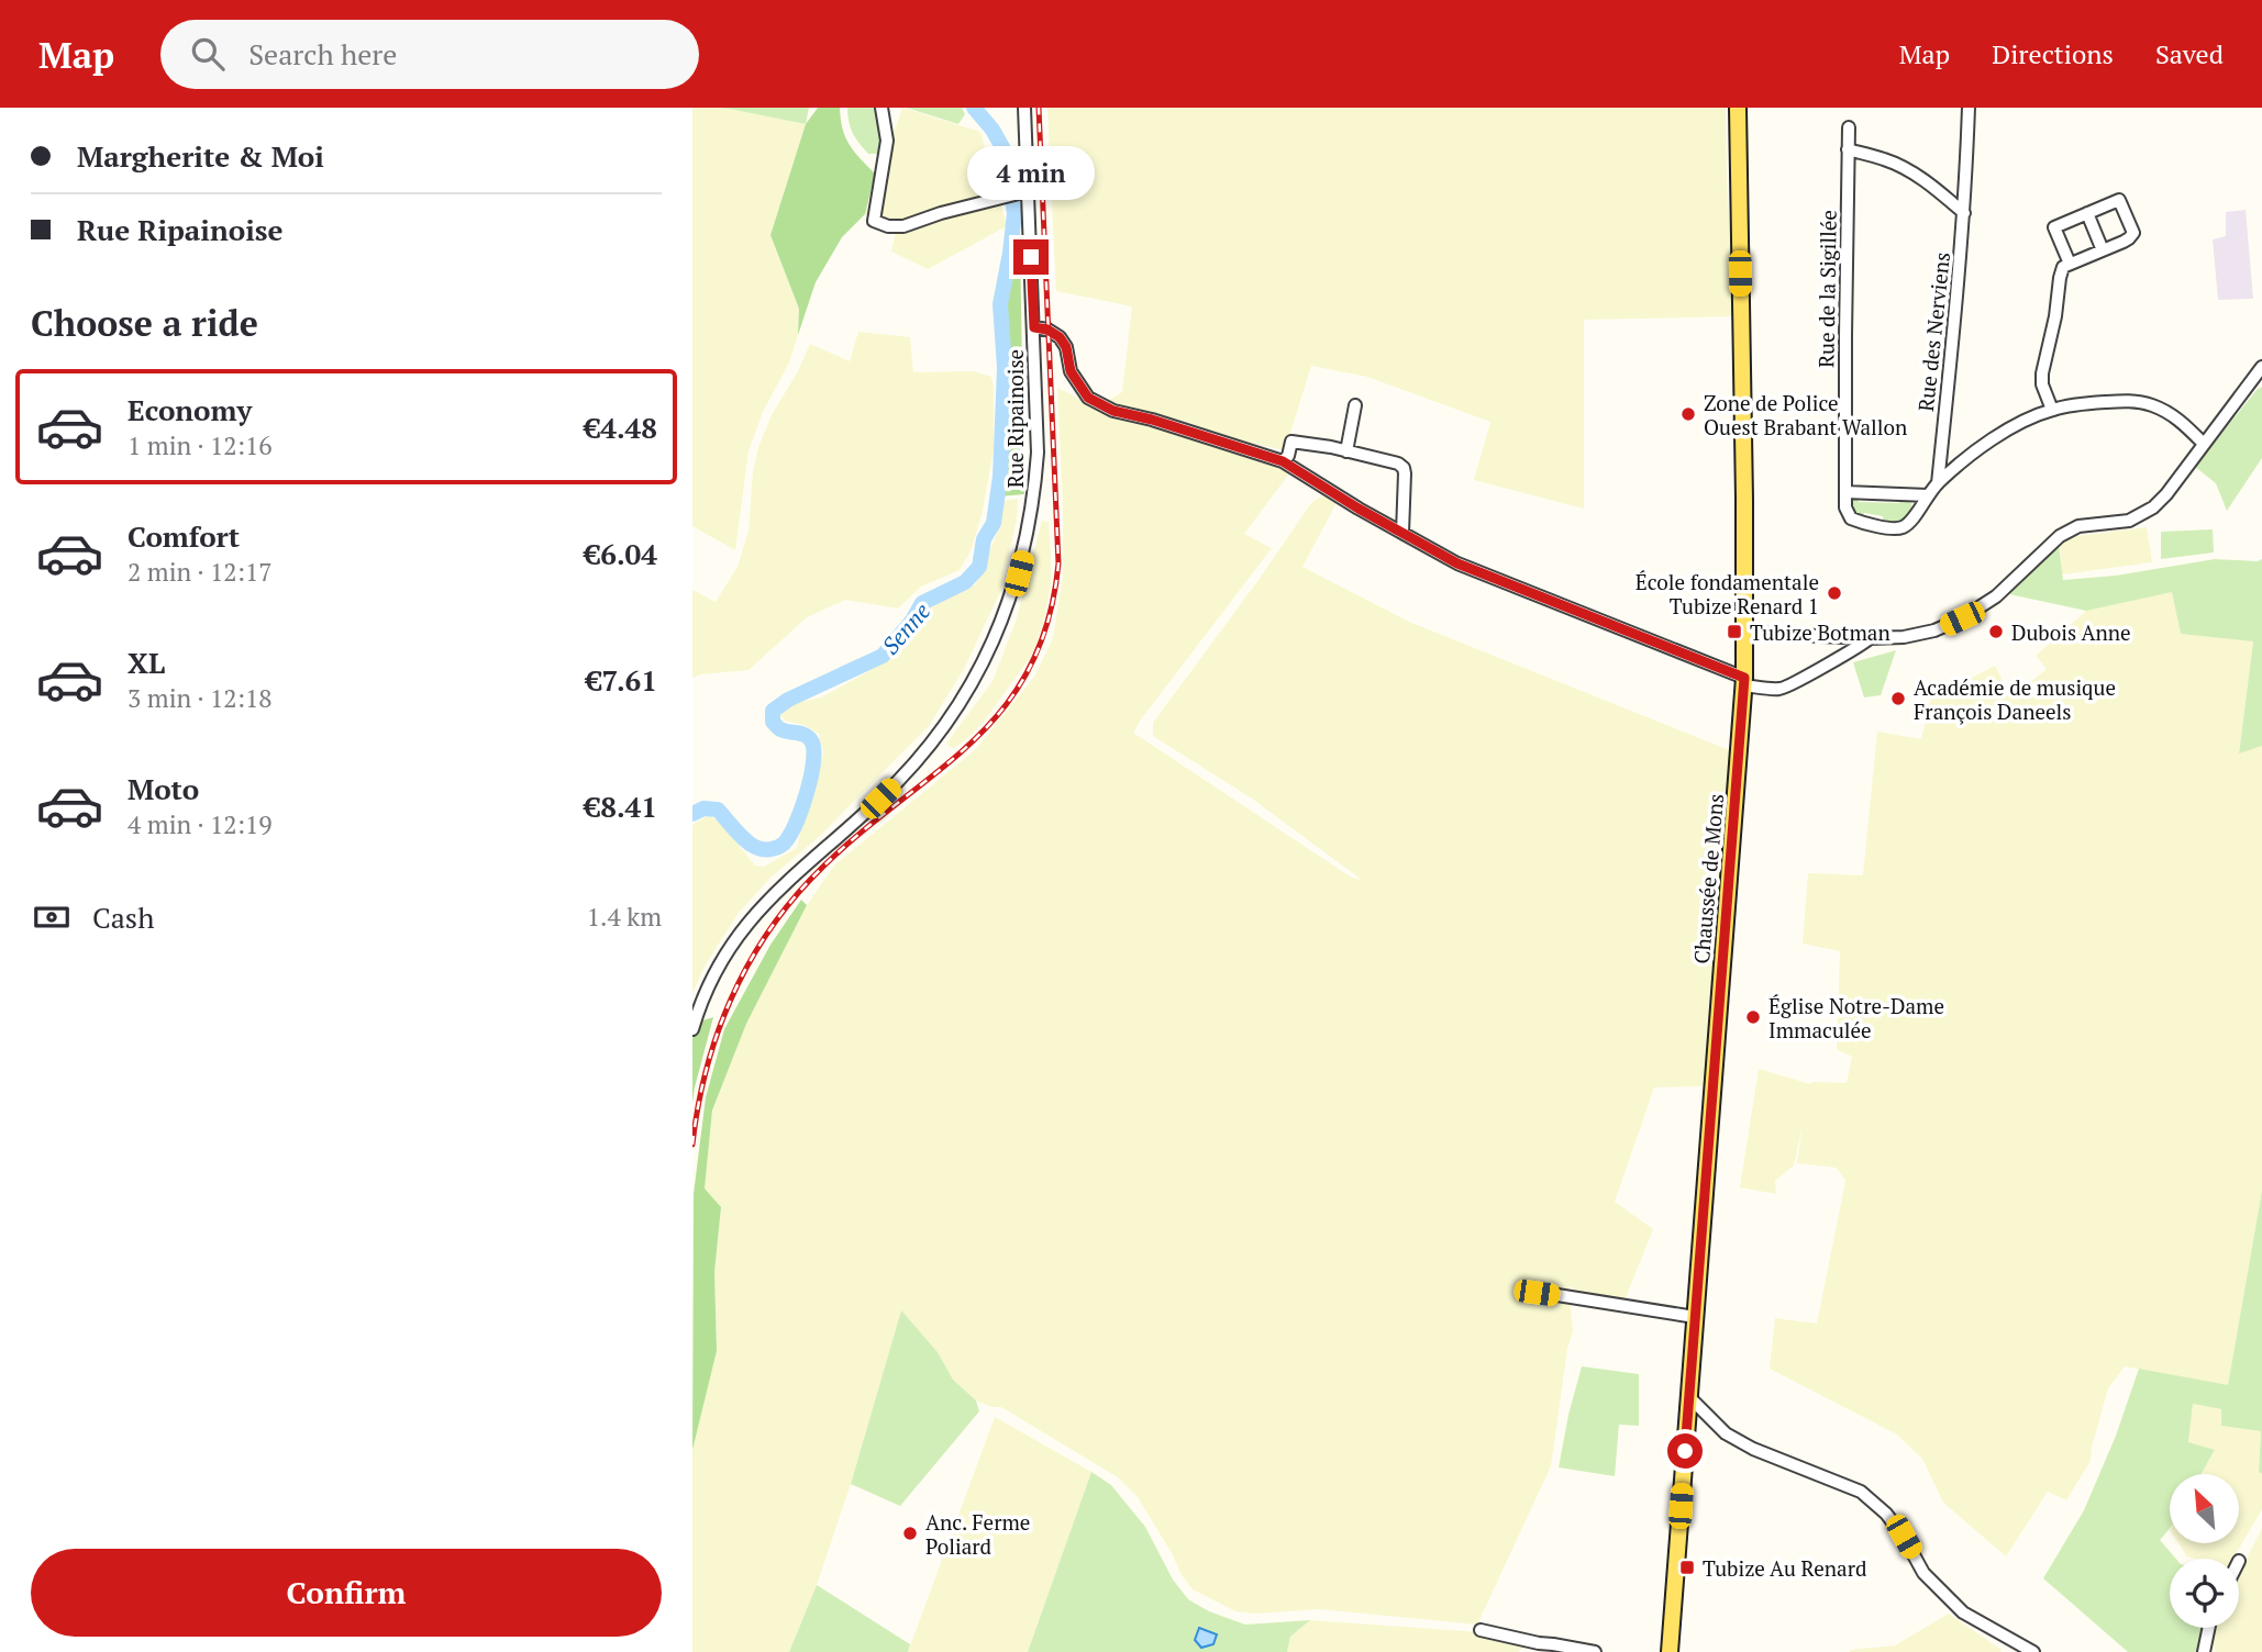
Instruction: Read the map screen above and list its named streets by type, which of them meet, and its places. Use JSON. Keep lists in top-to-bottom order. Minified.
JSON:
{"streets":{"main road":["Chaussée de Mons"],"street":["Rue de la Sigillée","Rue des Nerviens","Rue Ripainoise"]},"water":["Senne"],"places":{"other":["Zone de Police Ouest Brabant Wallon","École fondamentale Tubize Renard 1","Dubois Anne","Académie de musique François Daneels","Église Notre-Dame Immaculée","Anc. Ferme Poliard"],"transit":["Tubize Botman","Tubize Au Renard"]},"north":"top left","page":{"header":"Map","search":"Search here","nav":["Map","Directions","Saved"],"banner":["Margherite & Moi","Rue Ripainoise"],"bubble":"4 min","heading":"Choose a ride","list":[{"name":"Economy","note":"1 min · 12:16","value":"€4.48"},{"name":"Comfort","note":"2 min · 12:17","value":"€6.04"},{"name":"XL","note":"3 min · 12:18","value":"€7.61"},{"name":"Moto","note":"4 min · 12:19","value":"€8.41"}],"pay":["Cash","1.4 km"],"buttons":"Confirm"}}
